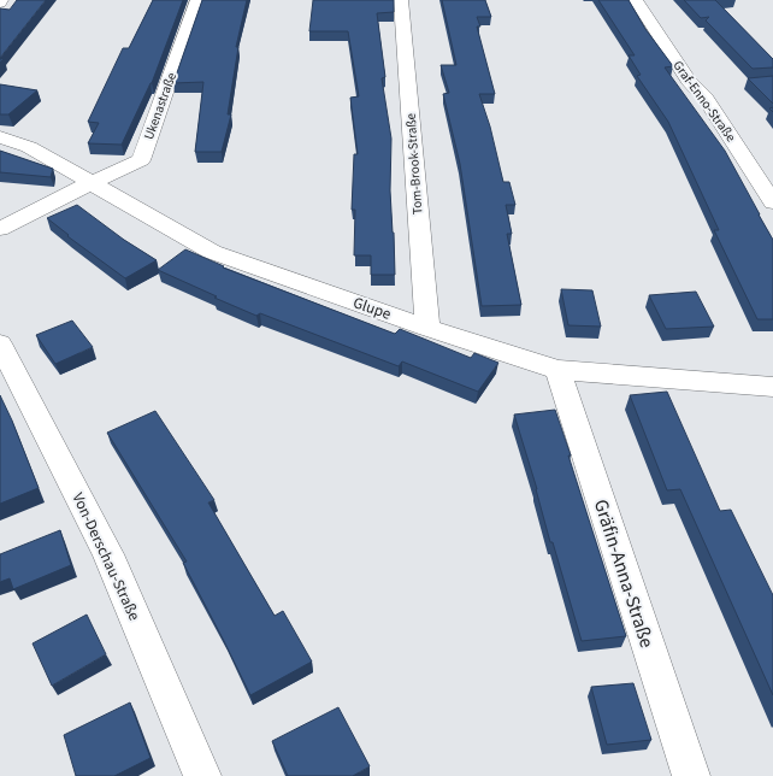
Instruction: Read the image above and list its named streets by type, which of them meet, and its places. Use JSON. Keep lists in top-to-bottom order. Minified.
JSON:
{"streets":{"street":["Graf-Enno-Straße","Ukenastraße","Tom-Brook-Straße","Glupe","Von-Derschau-Straße","Gräfin-Anna-Straße"]},"crossings":[["Ukenastraße","Glupe"],["Tom-Brook-Straße","Glupe"],["Glupe","Gräfin-Anna-Straße"]]}
